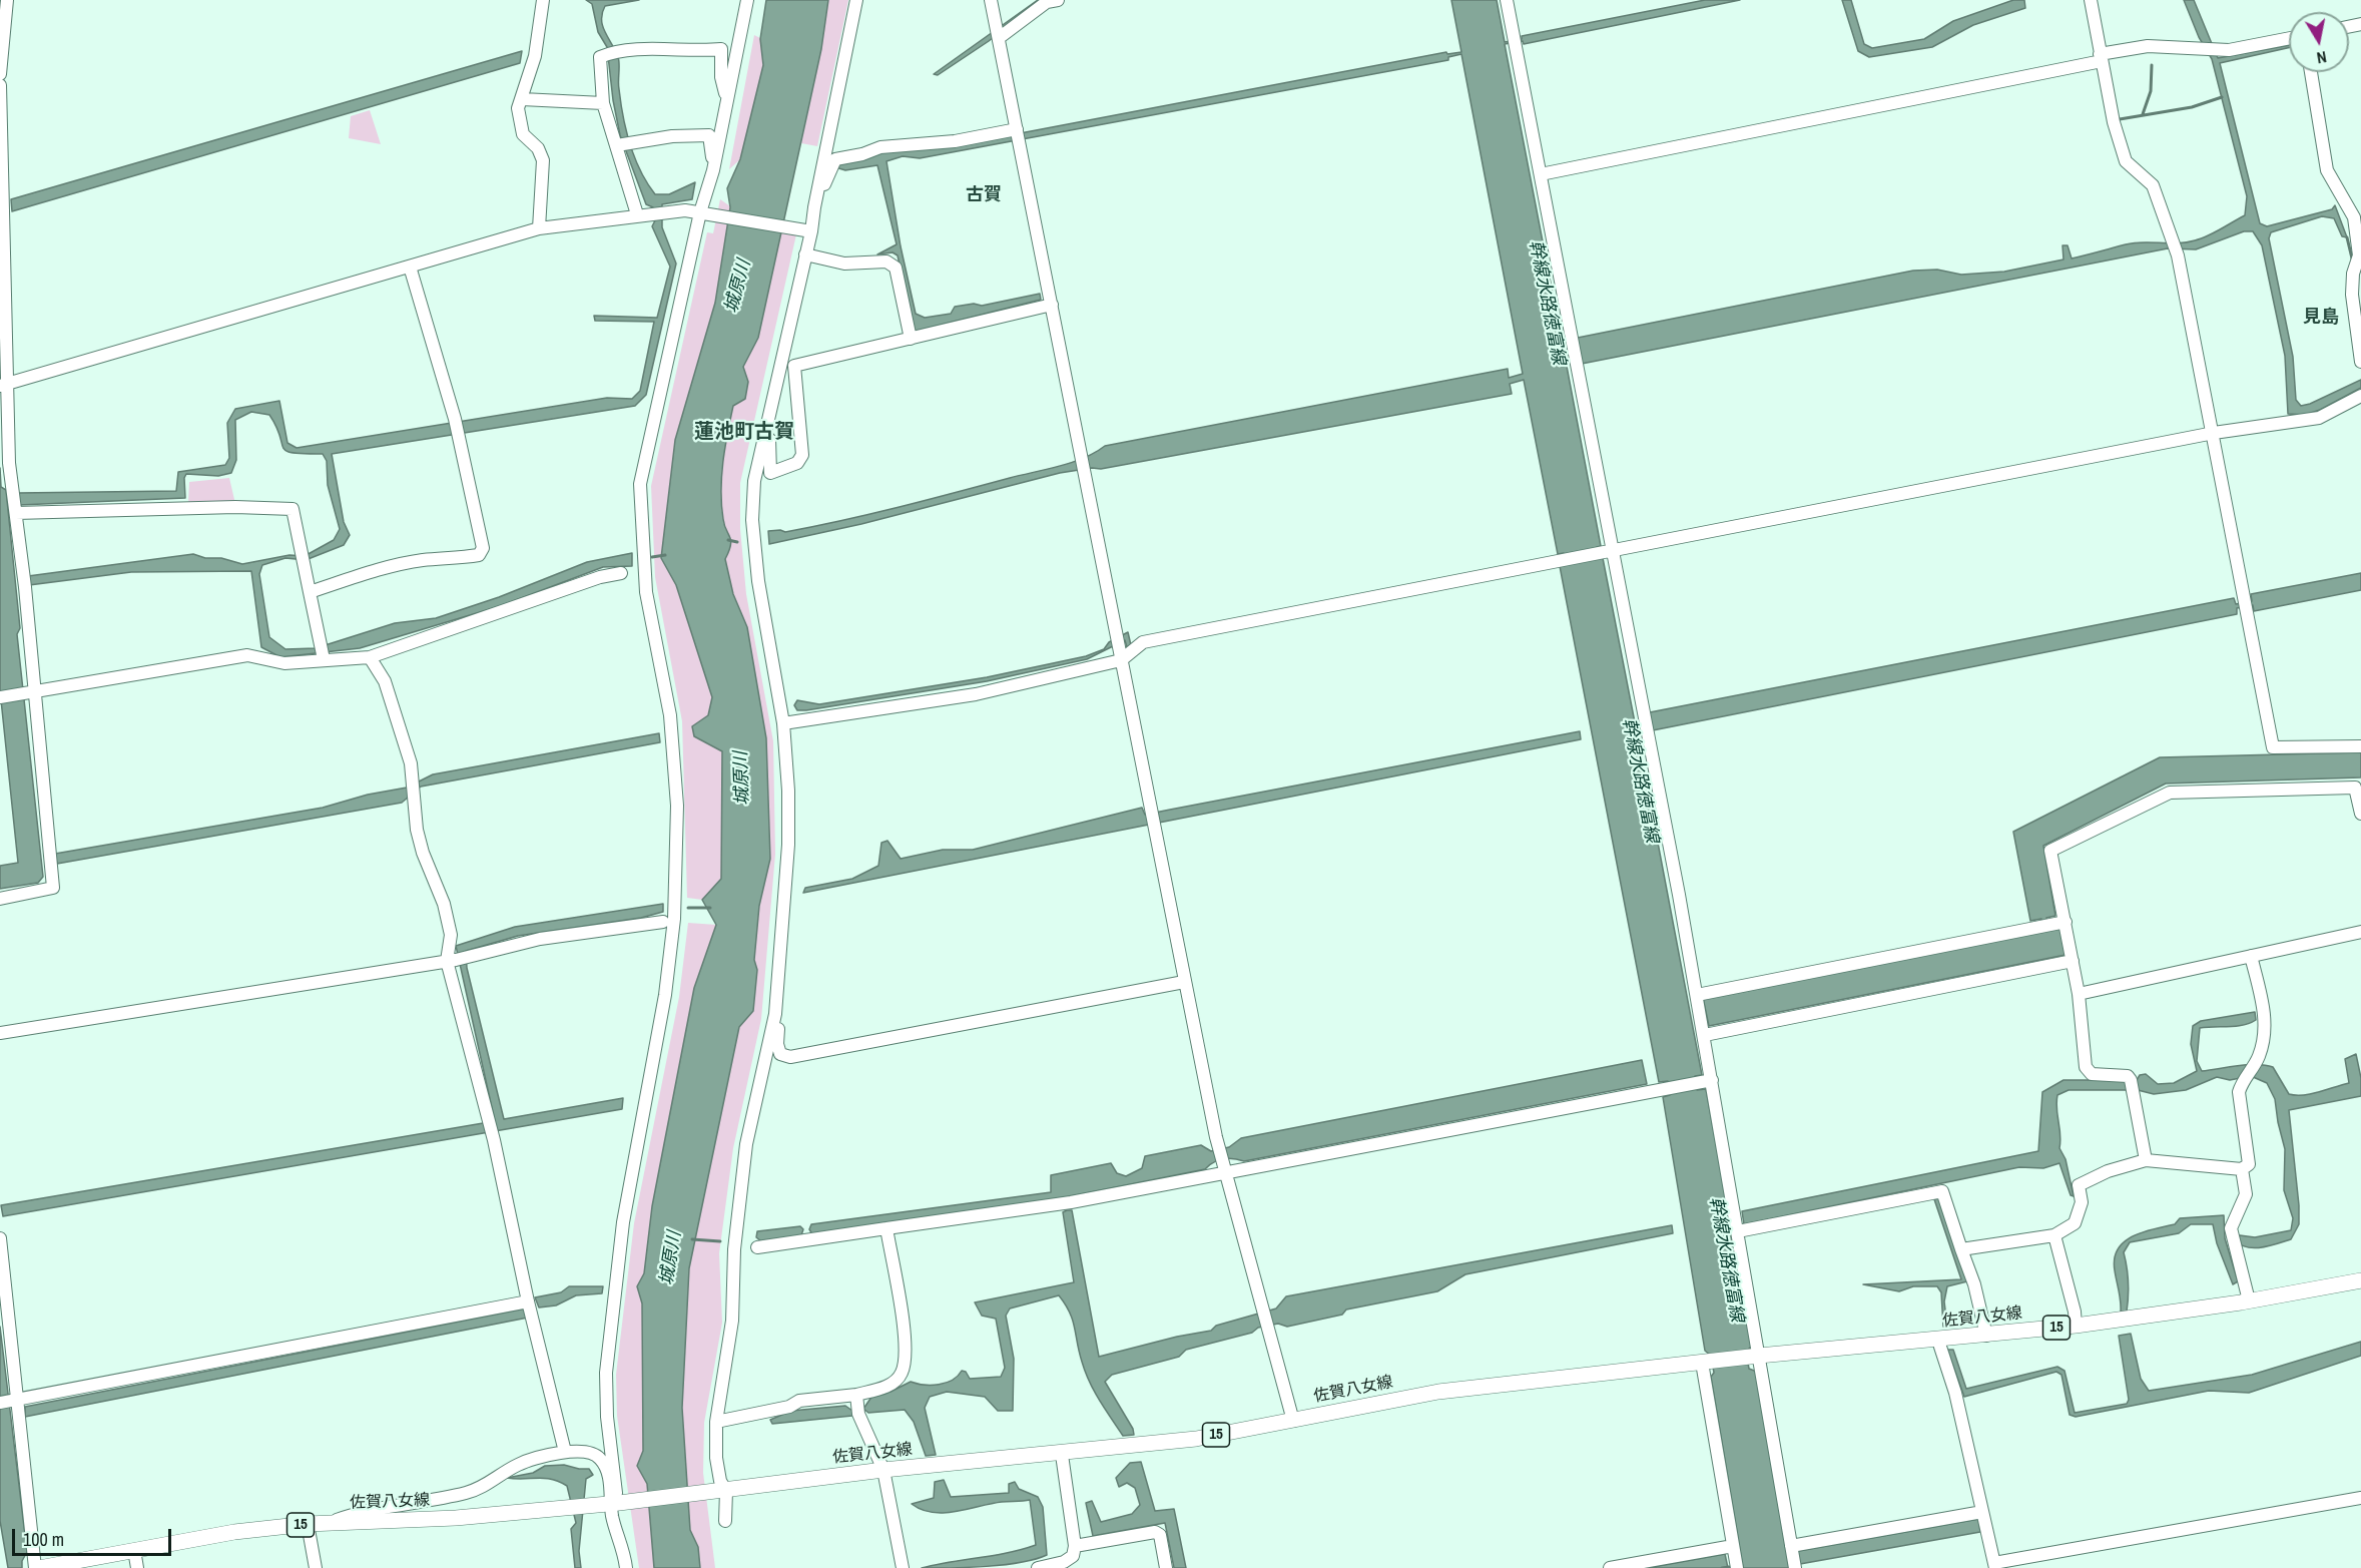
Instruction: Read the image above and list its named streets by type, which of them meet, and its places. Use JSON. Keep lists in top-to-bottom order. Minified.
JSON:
{"streets":{"main road":["佐賀八女線","15"]},"crossings":[["佐賀八女線","15"]],"districts":["古賀","見島","蓮池町古賀"],"water":["城原川","幹線水路徳富線"],"scale_bar":"100 m","north":"bottom"}
